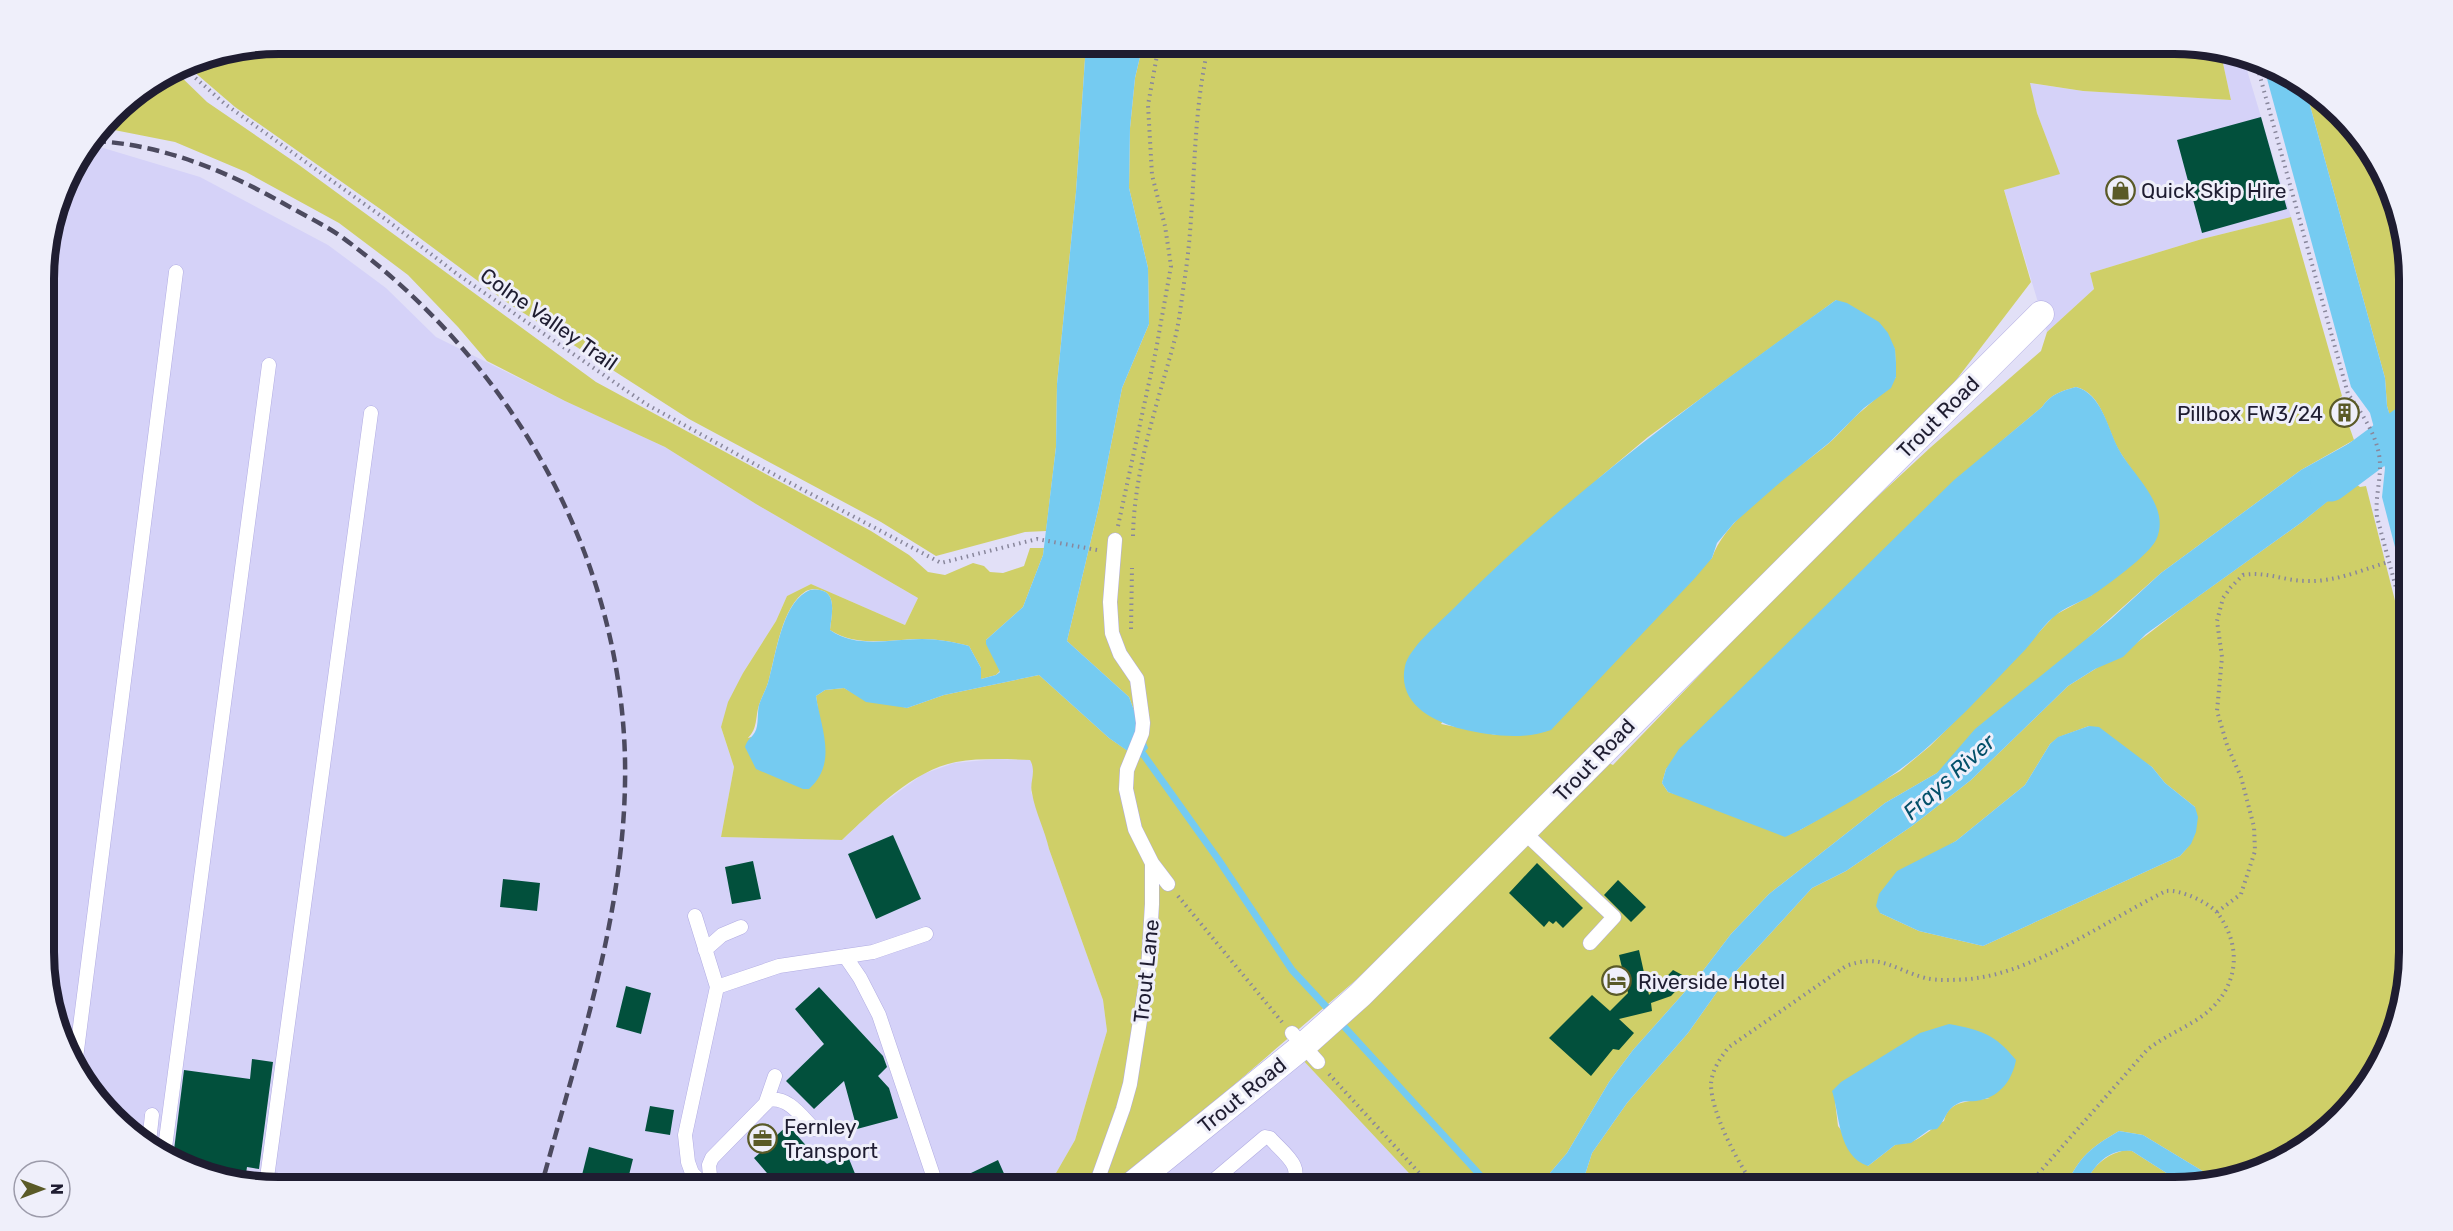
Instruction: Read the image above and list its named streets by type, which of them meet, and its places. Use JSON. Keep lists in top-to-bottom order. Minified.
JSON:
{"streets":{"street":["Trout Road"],"lane":["Trout Lane"],"path":["Colne Valley Trail"]},"water":["Frays River"],"places":{"shop":["Quick Skip Hire"],"building":["Pillbox FW3/24"],"hotel":["Riverside Hotel"],"office":["Fernley Transport"]},"north":"right"}
